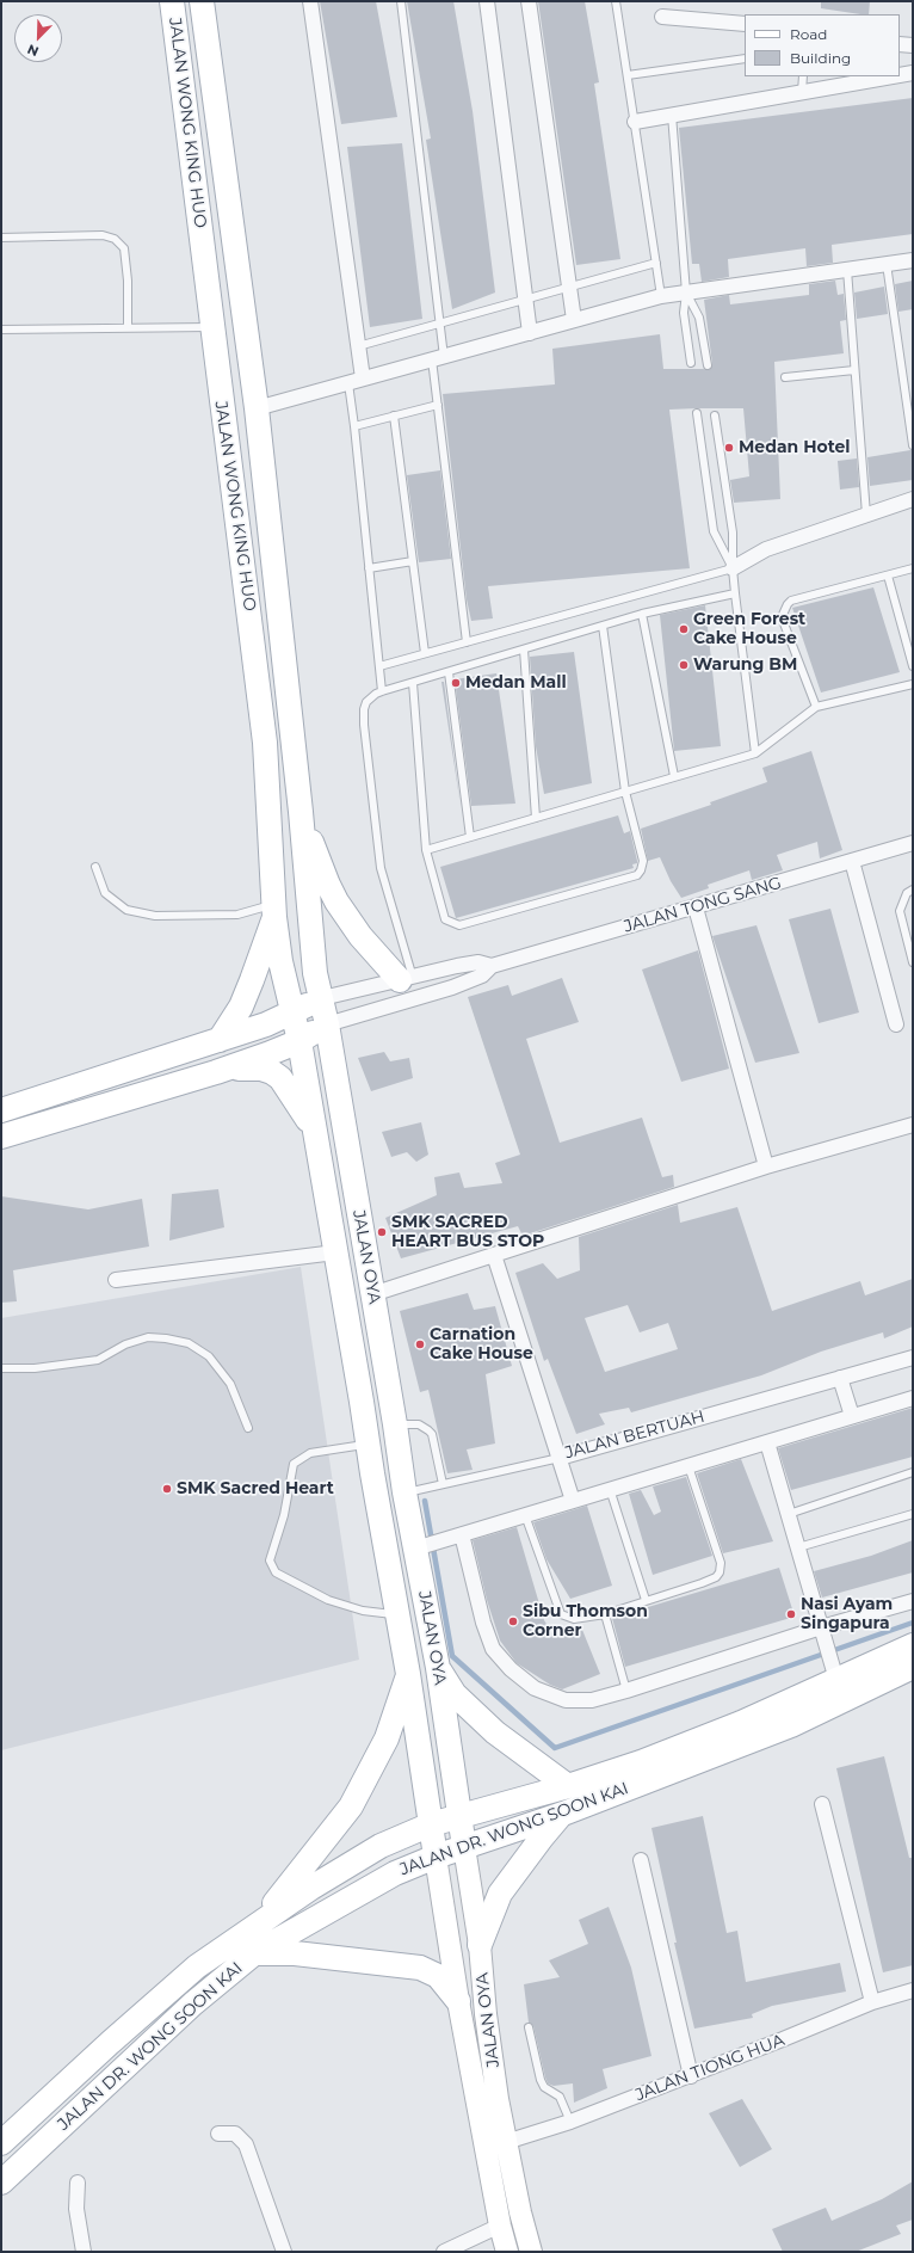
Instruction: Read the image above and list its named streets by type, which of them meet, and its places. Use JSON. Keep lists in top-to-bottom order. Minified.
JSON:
{"streets":{"main road":["JALAN WONG KING HUO","JALAN OYA","JALAN DR. WONG SOON KAI"],"street":["JALAN TONG SANG","JALAN BERTUAH","JALAN TIONG HUA"]},"crossings":[["JALAN WONG KING HUO","JALAN TONG SANG"],["JALAN WONG KING HUO","JALAN OYA"],["JALAN TONG SANG","JALAN OYA"],["JALAN OYA","JALAN DR. WONG SOON KAI"],["JALAN OYA","JALAN TIONG HUA"]],"places":["Medan Hotel","Green Forest Cake House","Warung BM","Medan Mall","SMK SACRED HEART BUS STOP","Carnation Cake House","SMK Sacred Heart","Nasi Ayam Singapura","Sibu Thomson Corner"],"legend":["Road","Building"],"north":"bottom left"}
